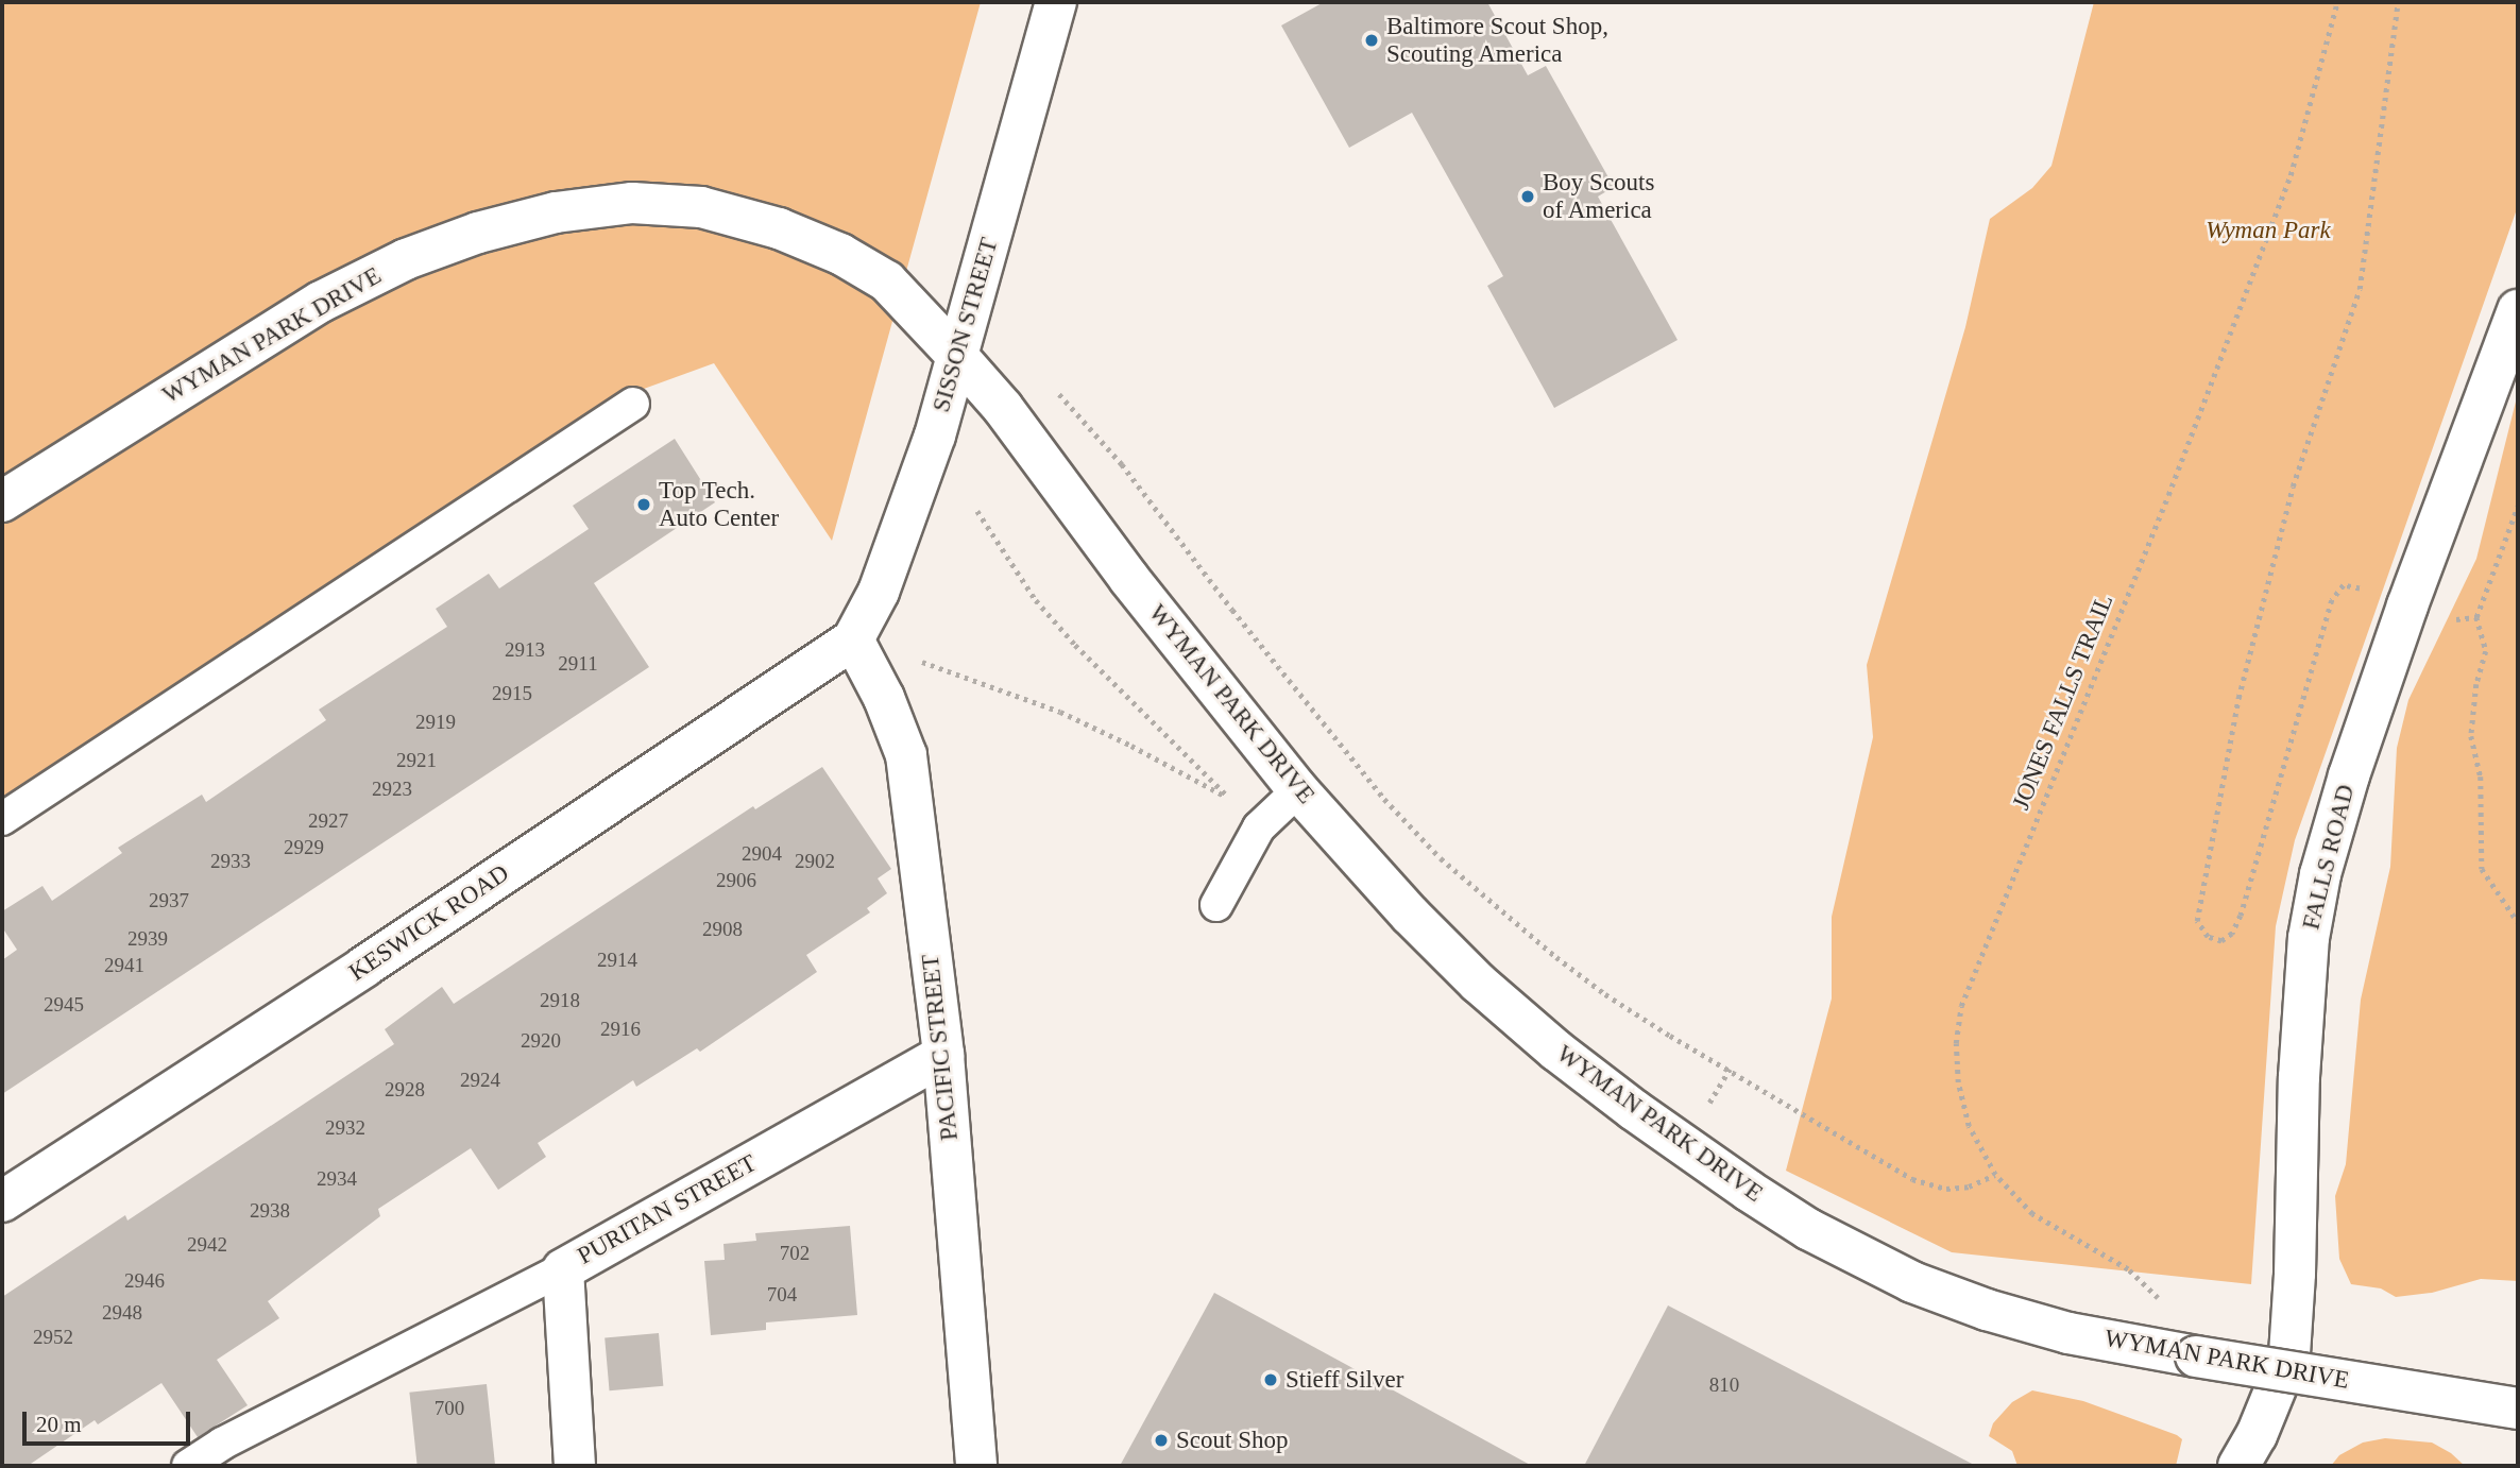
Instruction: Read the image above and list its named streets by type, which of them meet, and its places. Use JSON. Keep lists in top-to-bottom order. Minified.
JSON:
{"streets":{"street":["SISSON STREET","WYMAN PARK DRIVE","FALLS ROAD","KESWICK ROAD","PACIFIC STREET","PURITAN STREET"],"path":["JONES FALLS TRAIL"]},"crossings":[["SISSON STREET","WYMAN PARK DRIVE"],["SISSON STREET","KESWICK ROAD"],["SISSON STREET","PACIFIC STREET"],["KESWICK ROAD","PACIFIC STREET"],["PACIFIC STREET","PURITAN STREET"]],"parks":["Wyman Park"],"places":["Baltimore Scout Shop, Scouting America","Boy Scouts of America","Top Tech. Auto Center","Stieff Silver","Scout Shop"],"house_numbers":["2913","2911","2915","2919","2921","2923","2927","2929","2904","2933","2902","2906","2937","2908","2939","2914","2941","2918","2945","2916","2920","2924","2928","2932","2934","2938","2942","702","2946","704","2948","2952","810","700"],"scale_bar":"20 m"}
